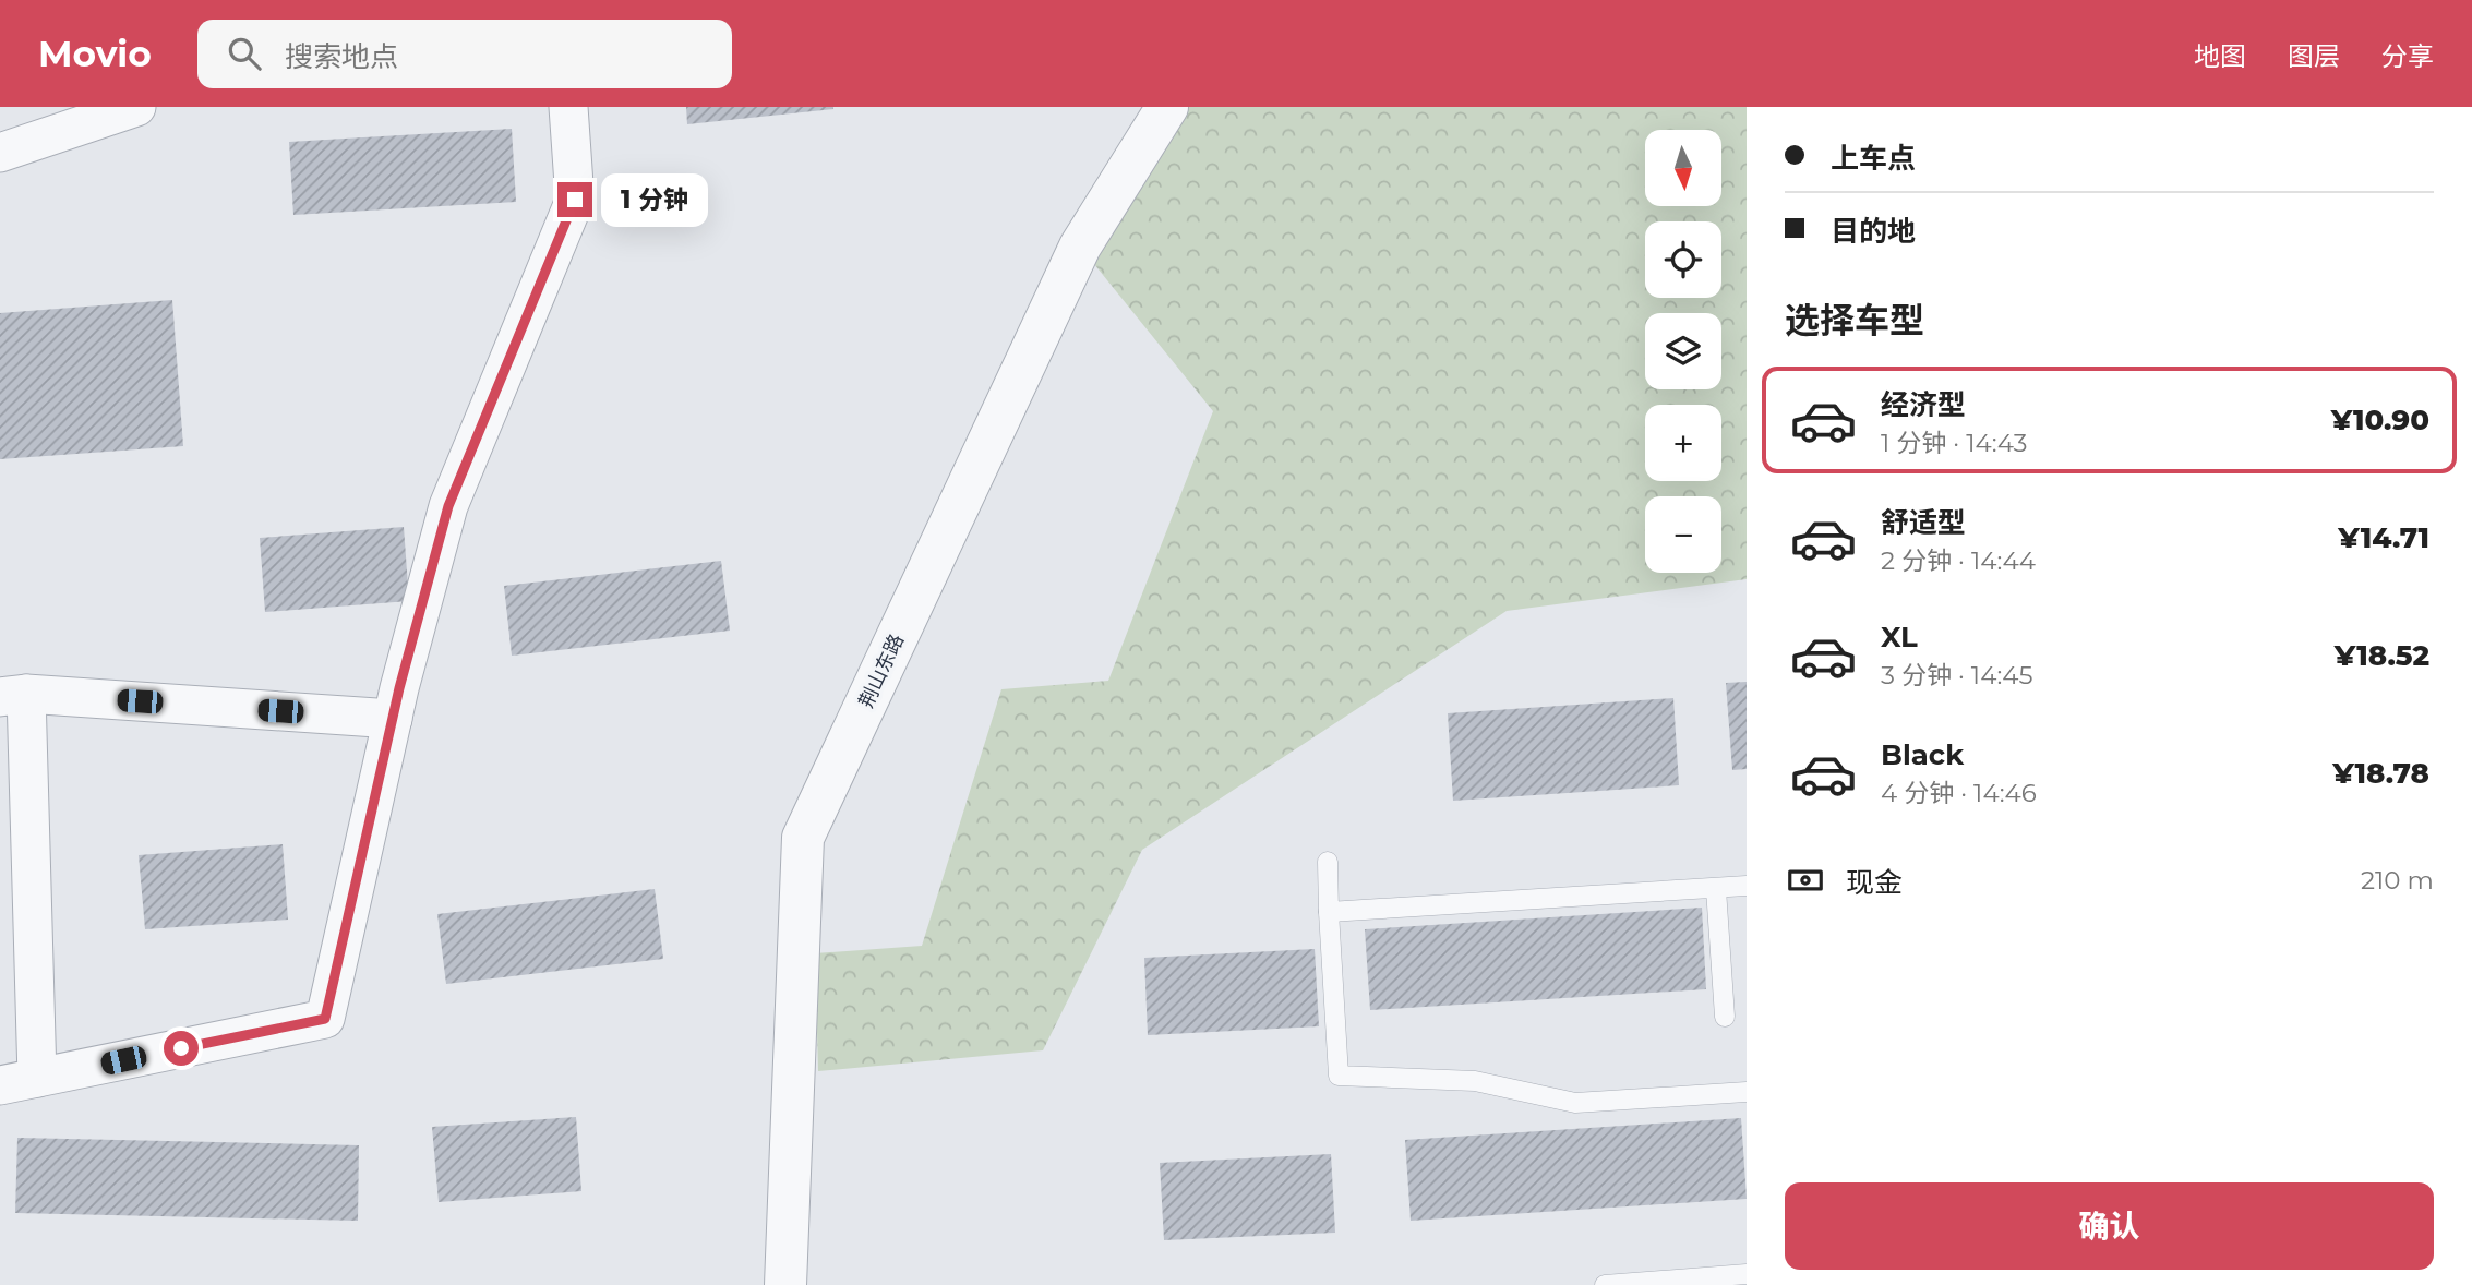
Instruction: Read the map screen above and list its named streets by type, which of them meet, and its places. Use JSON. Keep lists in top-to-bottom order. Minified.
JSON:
{"streets":{"street":["荆山东路"]},"north":"bottom","page":{"header":"Movio","search":"搜索地点","nav":["地图","图层","分享"],"banner":["上车点","目的地"],"map_buttons":["+","−"],"bubble":"1 分钟","heading":"选择车型","list":[{"name":"经济型","note":"1 分钟 · 14:43","value":"¥10.90"},{"name":"舒适型","note":"2 分钟 · 14:44","value":"¥14.71"},{"name":"XL","note":"3 分钟 · 14:45","value":"¥18.52"},{"name":"Black","note":"4 分钟 · 14:46","value":"¥18.78"}],"pay":["现金","210 m"],"buttons":"确认"}}
